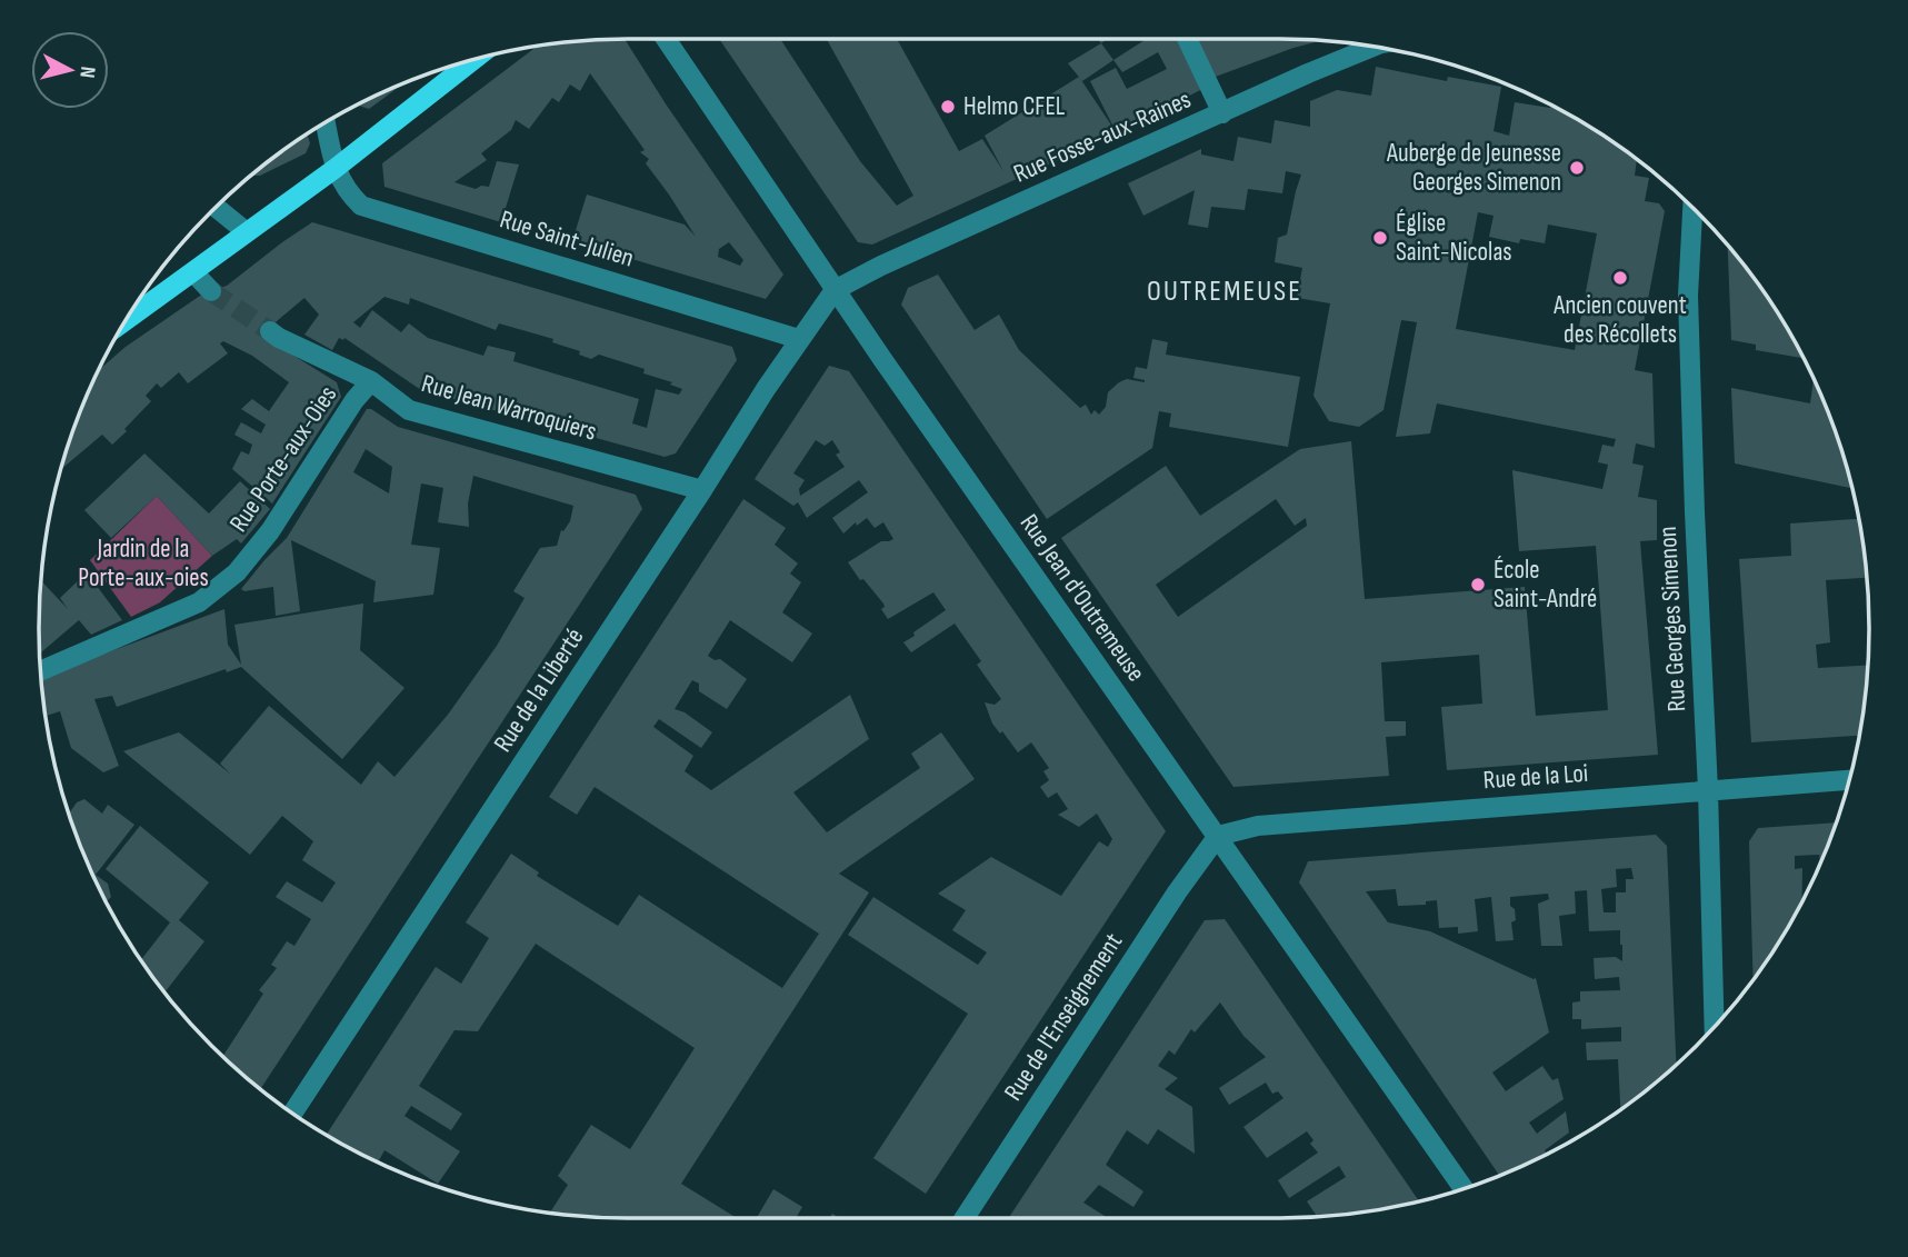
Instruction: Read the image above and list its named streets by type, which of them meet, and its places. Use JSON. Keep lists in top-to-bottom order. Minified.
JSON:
{"streets":{"street":["Rue Fosse-aux-Raines","Rue Saint-Julien","Rue Jean Warroquiers","Rue Porte-aux-Oies","Rue Jean d'Outremeuse","Rue Georges Simenon","Rue de la Liberté","Rue de la Loi","Rue de l'Enseignement"]},"crossings":[["Rue Fosse-aux-Raines","Rue Jean d'Outremeuse"],["Rue Fosse-aux-Raines","Rue de la Liberté"],["Rue Saint-Julien","Rue de la Liberté"],["Rue Jean Warroquiers","Rue Porte-aux-Oies"],["Rue Jean Warroquiers","Rue de la Liberté"],["Rue Jean d'Outremeuse","Rue de la Liberté"],["Rue Jean d'Outremeuse","Rue de la Loi"],["Rue Jean d'Outremeuse","Rue de l'Enseignement"],["Rue Georges Simenon","Rue de la Loi"],["Rue de la Loi","Rue de l'Enseignement"]],"districts":["OUTREMEUSE"],"parks":["Jardin de la Porte-aux-oies"],"places":["Helmo CFEL","Auberge de Jeunesse Georges Simenon","Église Saint-Nicolas","Ancien couvent des Récollets","École Saint-André"],"north":"right"}
